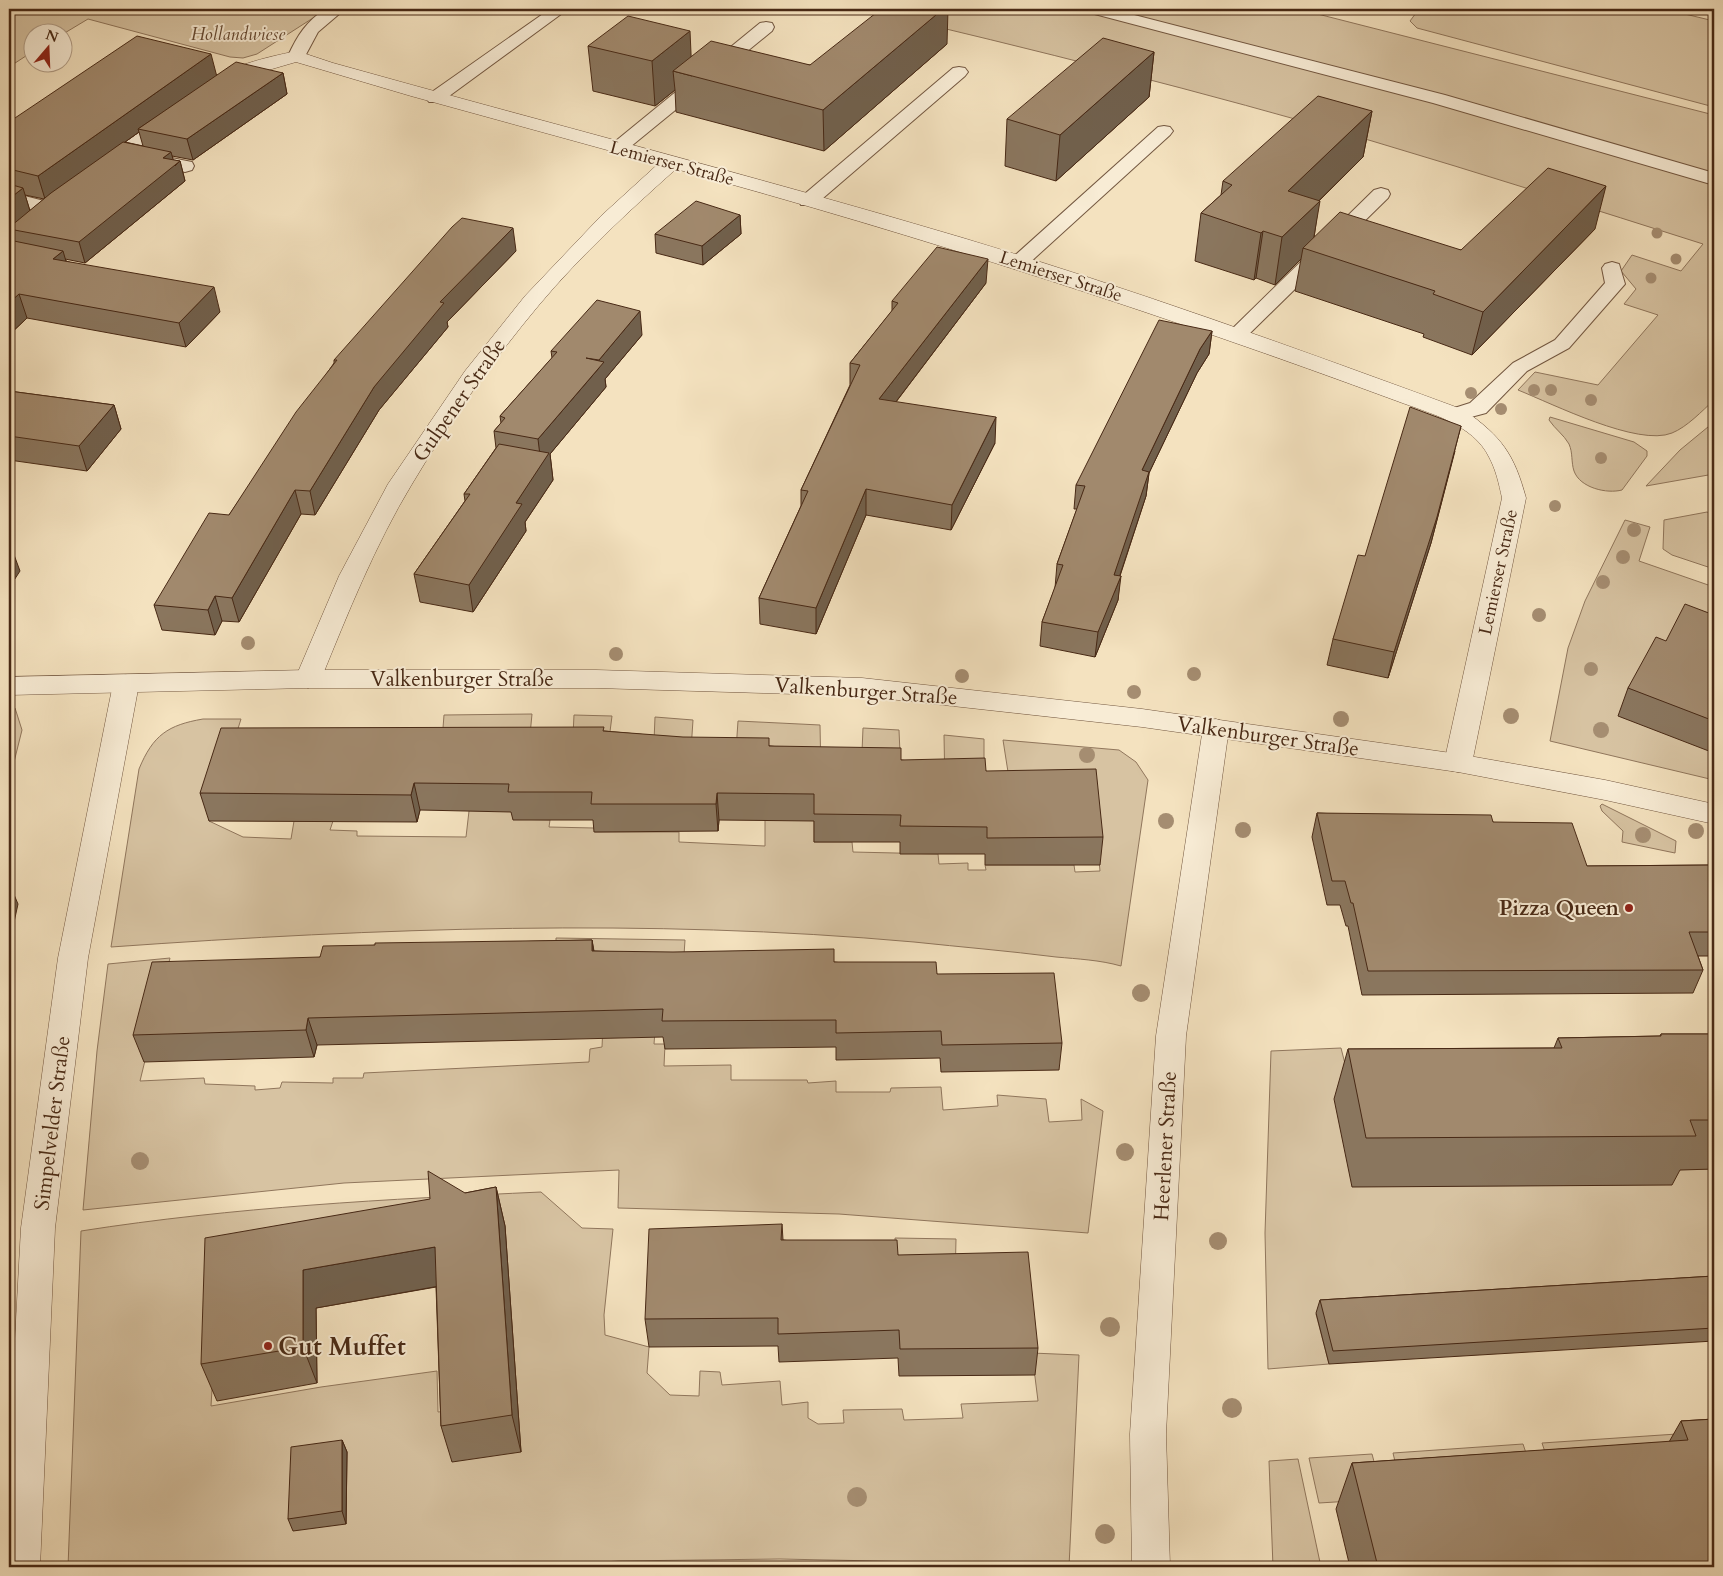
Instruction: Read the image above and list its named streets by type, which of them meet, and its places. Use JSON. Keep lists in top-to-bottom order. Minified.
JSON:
{"streets":{"street":["Lemierser Straße","Gulpener Straße","Valkenburger Straße","Simpelvelder Straße","Heerlener Straße"]},"crossings":[["Lemierser Straße","Gulpener Straße"],["Lemierser Straße","Valkenburger Straße"],["Gulpener Straße","Valkenburger Straße"],["Valkenburger Straße","Simpelvelder Straße"],["Valkenburger Straße","Heerlener Straße"]],"parks":["Hollandwiese"],"places":["Pizza Queen","Gut Muffet"],"north":"top"}
